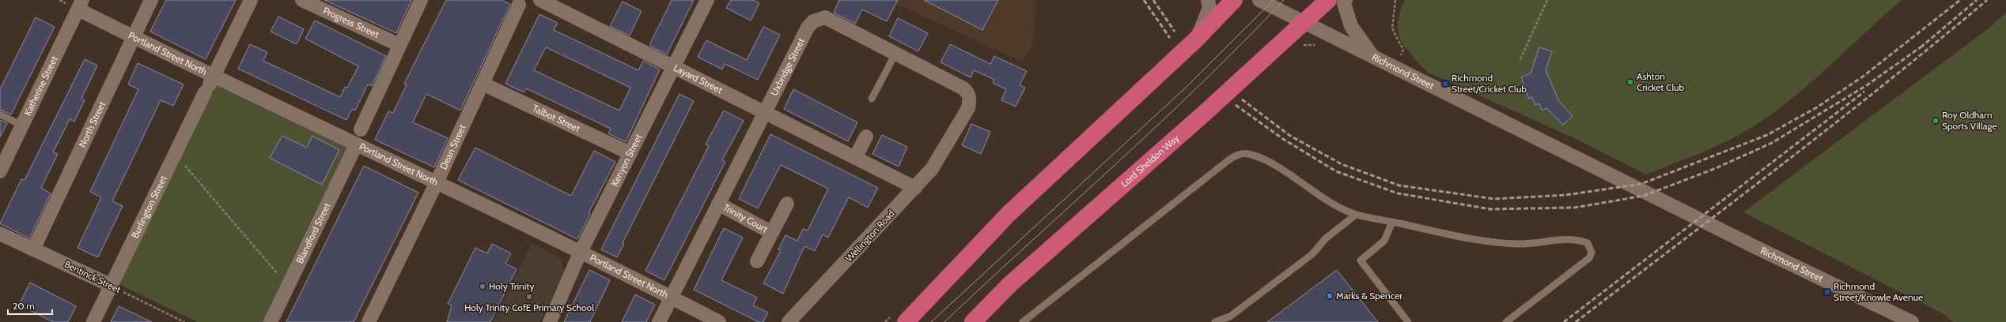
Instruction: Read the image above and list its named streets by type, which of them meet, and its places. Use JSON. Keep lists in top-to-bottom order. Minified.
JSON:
{"streets":{"highway":["Lord Sheldon Way"],"street":["Progress Street","Portland Street North","Uxbridge Street","Richmond Street","Layard Street","Katherine Street","Talbot Street","North Street","Dean Street","Kenyon Street","Burlington Street","Trinity Court","Blandford Street","Wellington Road","Bentinck Street"]},"crossings":[["Portland Street North","Uxbridge Street"],["Portland Street North","Katherine Street"],["Portland Street North","North Street"],["Portland Street North","Dean Street"],["Portland Street North","Kenyon Street"],["Portland Street North","Burlington Street"],["Portland Street North","Blandford Street"],["Uxbridge Street","Layard Street"],["Uxbridge Street","Trinity Court"],["Uxbridge Street","Wellington Road"],["Richmond Street","Lord Sheldon Way"],["Layard Street","Kenyon Street"],["Layard Street","Wellington Road"],["Talbot Street","Dean Street"],["Talbot Street","Kenyon Street"],["North Street","Bentinck Street"],["Burlington Street","Bentinck Street"]],"places":{"other":["Ashton Cricket Club","Roy Oldham Sports Village","Holy Trinity","Marks & Spencer","Holy Trinity CofE Primary School"],"transit":["Richmond Street/Cricket Club","Richmond Street/Knowle Avenue"]},"scale_bar":"20 m"}
